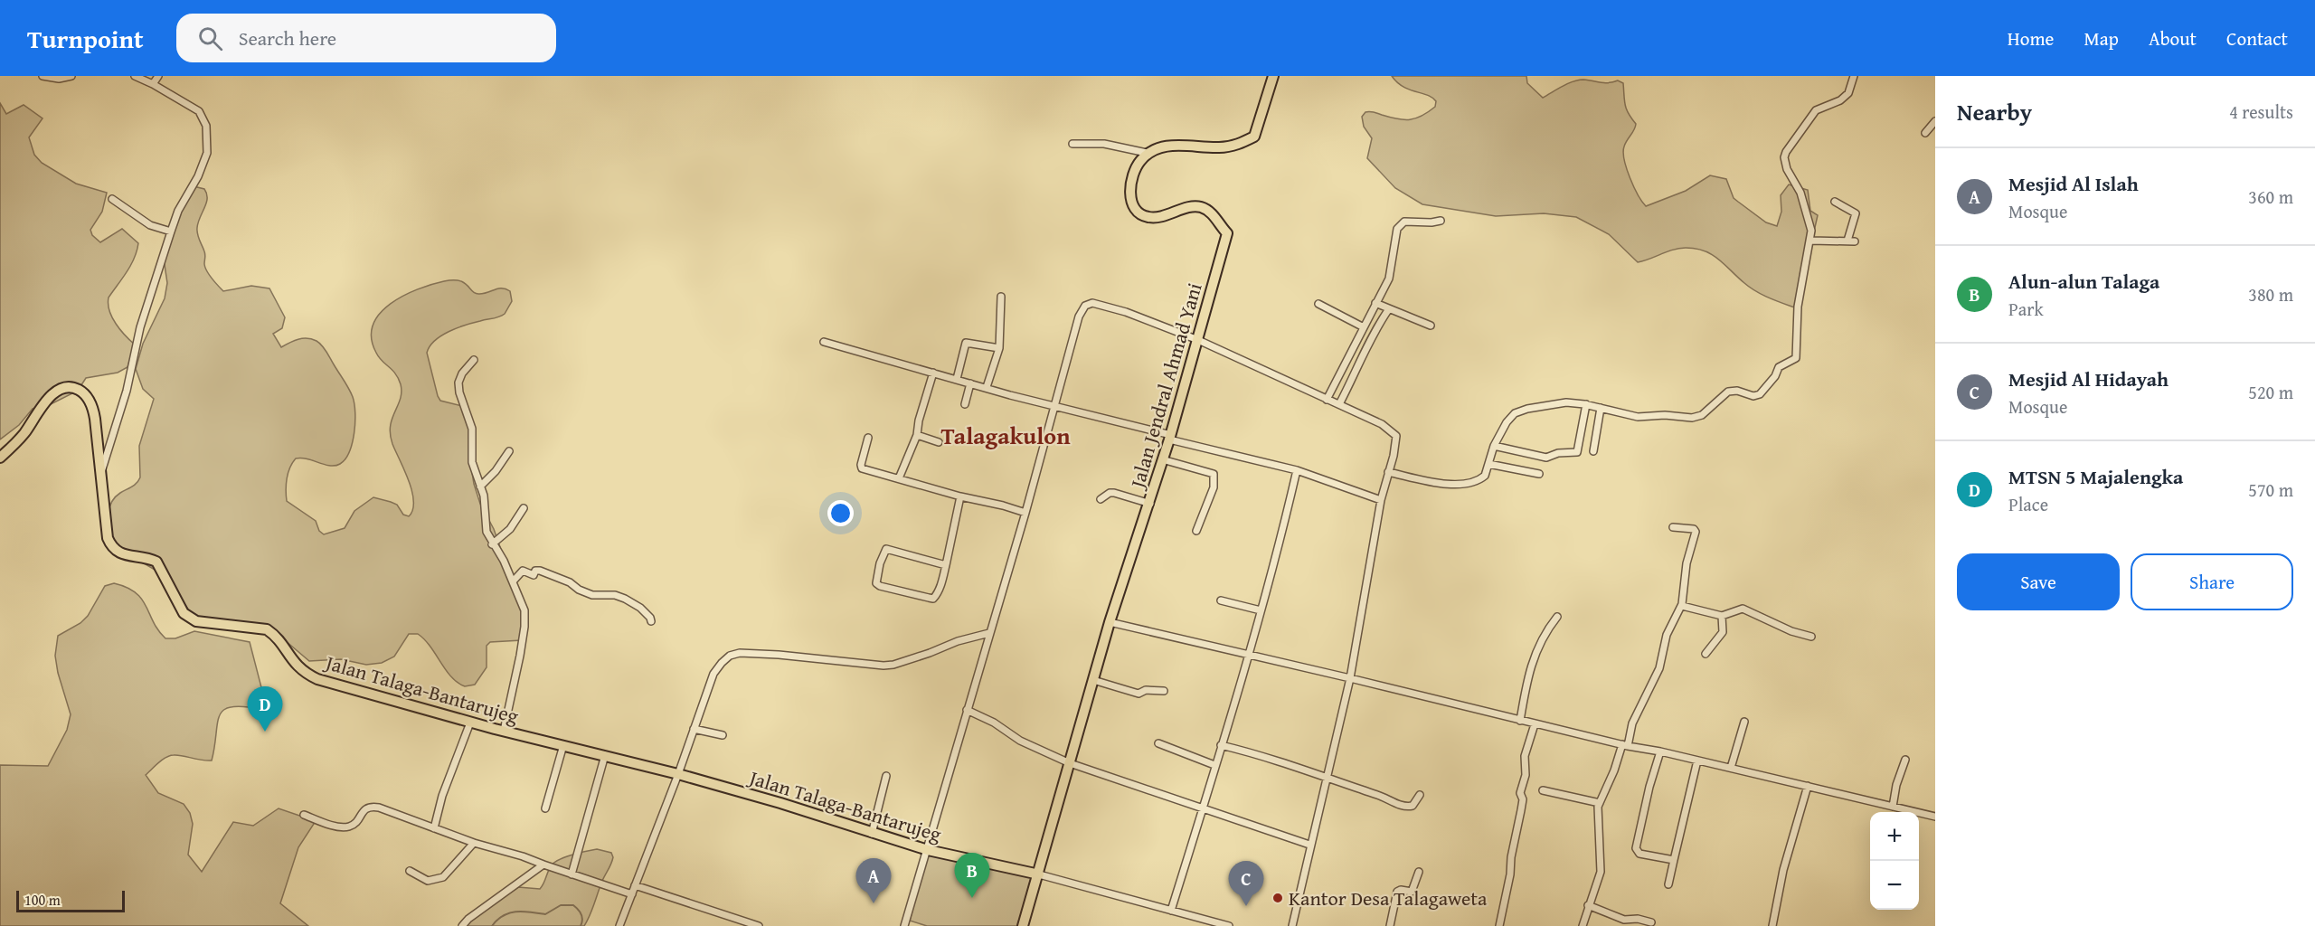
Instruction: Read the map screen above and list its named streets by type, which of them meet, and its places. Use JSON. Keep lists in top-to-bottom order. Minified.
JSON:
{"streets":{"main road":["Jalan Jendral Ahmad Yani","Jalan Talaga-Bantarujeg"]},"crossings":[["Jalan Jendral Ahmad Yani","Jalan Talaga-Bantarujeg"]],"districts":["Talagakulon"],"places":["Kantor Desa Talagaweta"],"scale_bar":"100 m","page":{"header":"Turnpoint","search":"Search here","nav":["Home","Map","About","Contact"],"heading":["Nearby","4 results"],"list":[{"mark":"A","name":"Mesjid Al Islah","note":"Mosque","value":"360 m"},{"mark":"B","name":"Alun-alun Talaga","note":"Park","value":"380 m"},{"mark":"C","name":"Mesjid Al Hidayah","note":"Mosque","value":"520 m"},{"mark":"D","name":"MTSN 5 Majalengka","note":"Place","value":"570 m"}],"buttons":["Save","Share"],"pins":["D","B","A","C"],"map_buttons":["+","−"],"scale":"100 m"}}
